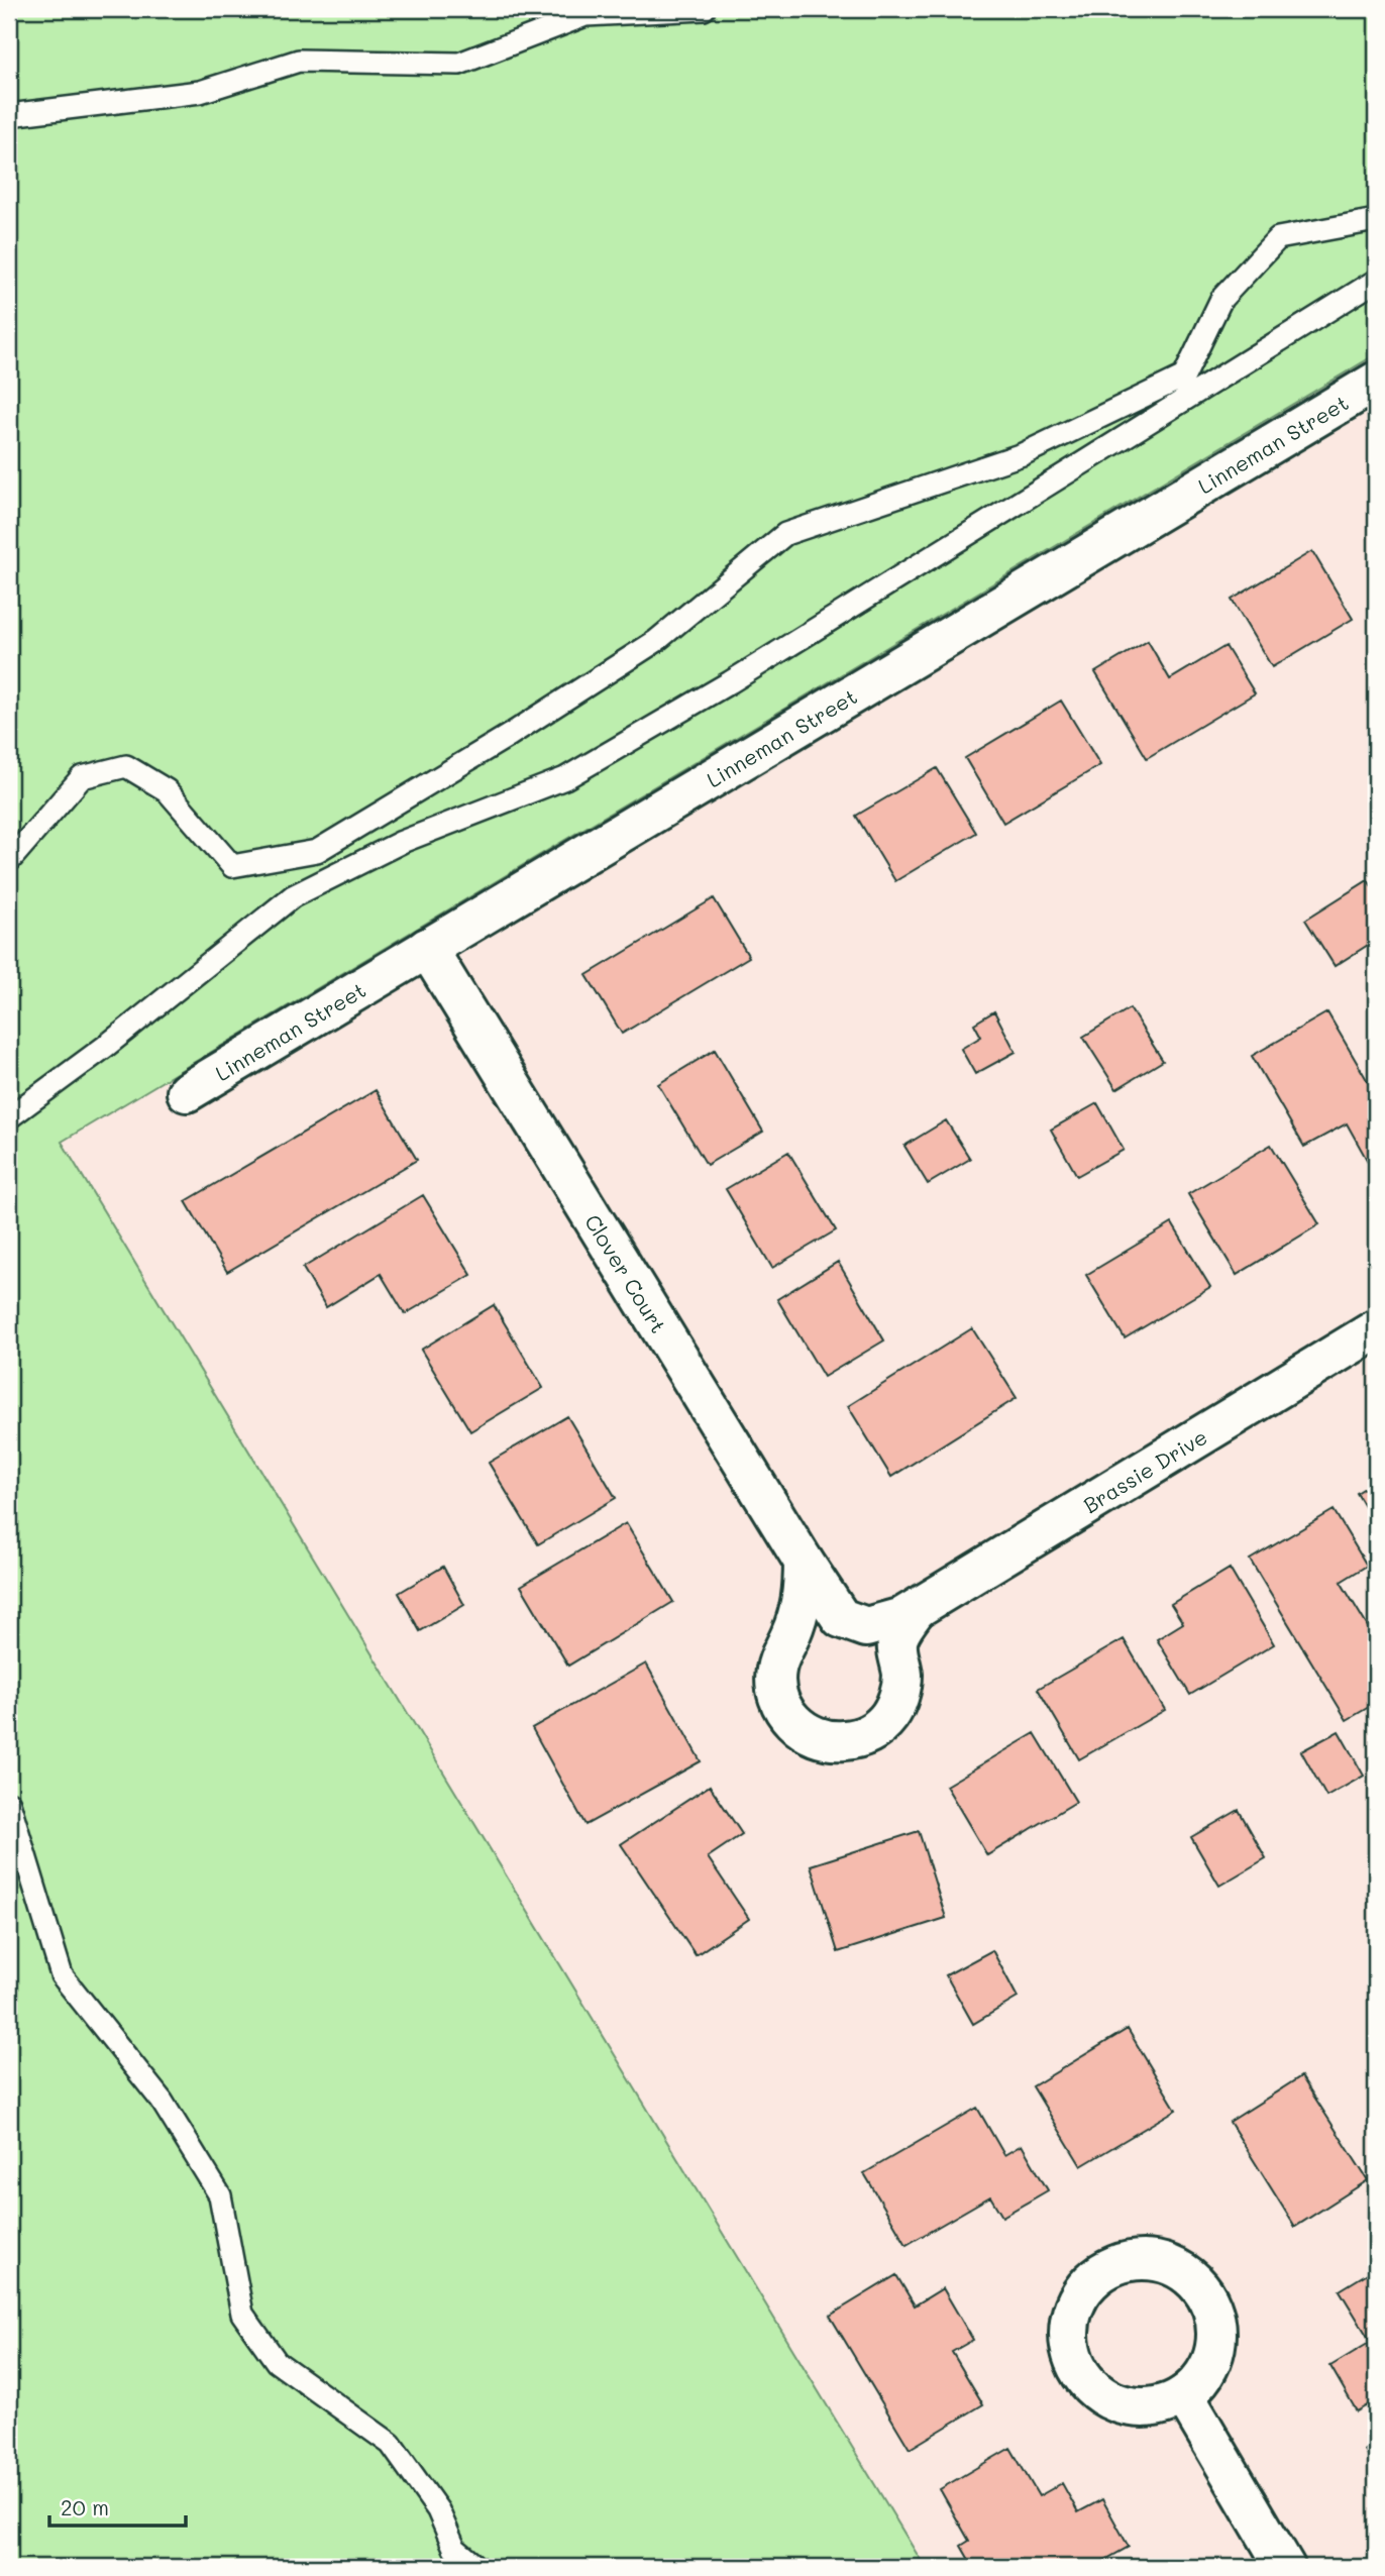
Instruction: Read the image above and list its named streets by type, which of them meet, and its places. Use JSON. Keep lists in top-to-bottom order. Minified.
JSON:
{"streets":{"street":["Linneman Street","Clover Court","Brassie Drive"]},"crossings":[["Linneman Street","Clover Court"],["Clover Court","Brassie Drive"]],"scale_bar":"20 m"}
